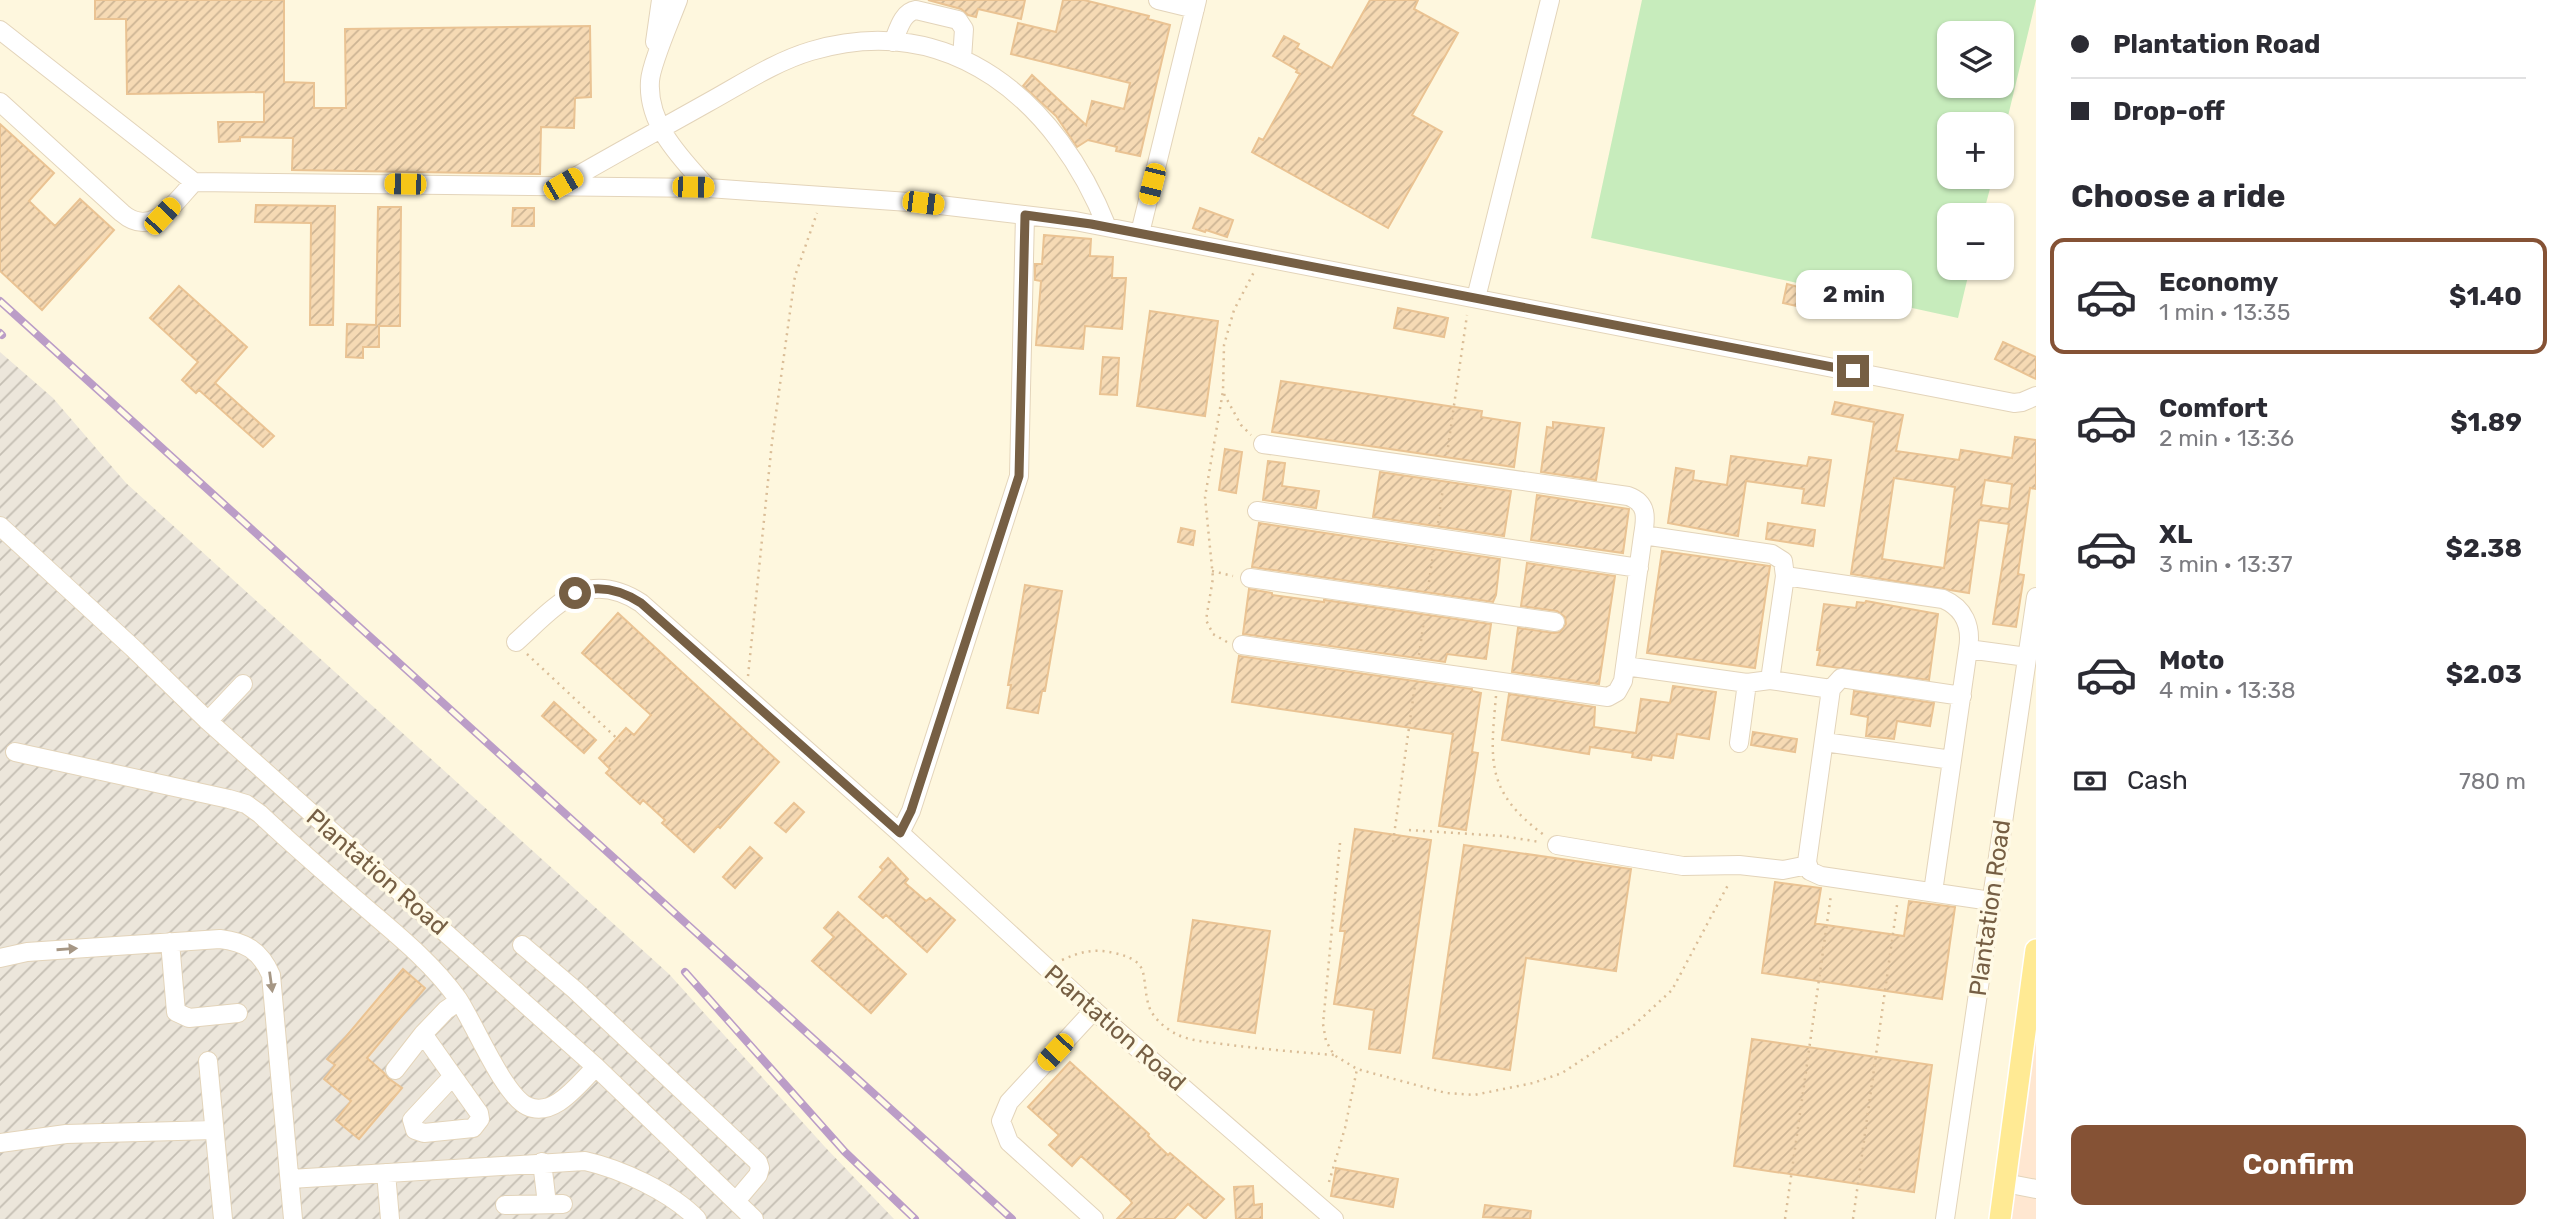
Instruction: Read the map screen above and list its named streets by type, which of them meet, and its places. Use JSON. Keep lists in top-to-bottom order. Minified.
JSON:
{"streets":{"street":["Plantation Road"]},"page":{"banner":["Plantation Road","Drop-off"],"map_buttons":["+","−"],"heading":"Choose a ride","list":[{"name":"Economy","note":"1 min · 13:35","value":"$1.40"},{"name":"Comfort","note":"2 min · 13:36","value":"$1.89"},{"name":"XL","note":"3 min · 13:37","value":"$2.38"},{"name":"Moto","note":"4 min · 13:38","value":"$2.03"}],"bubble":"2 min","pay":["Cash","780 m"],"buttons":"Confirm"}}
